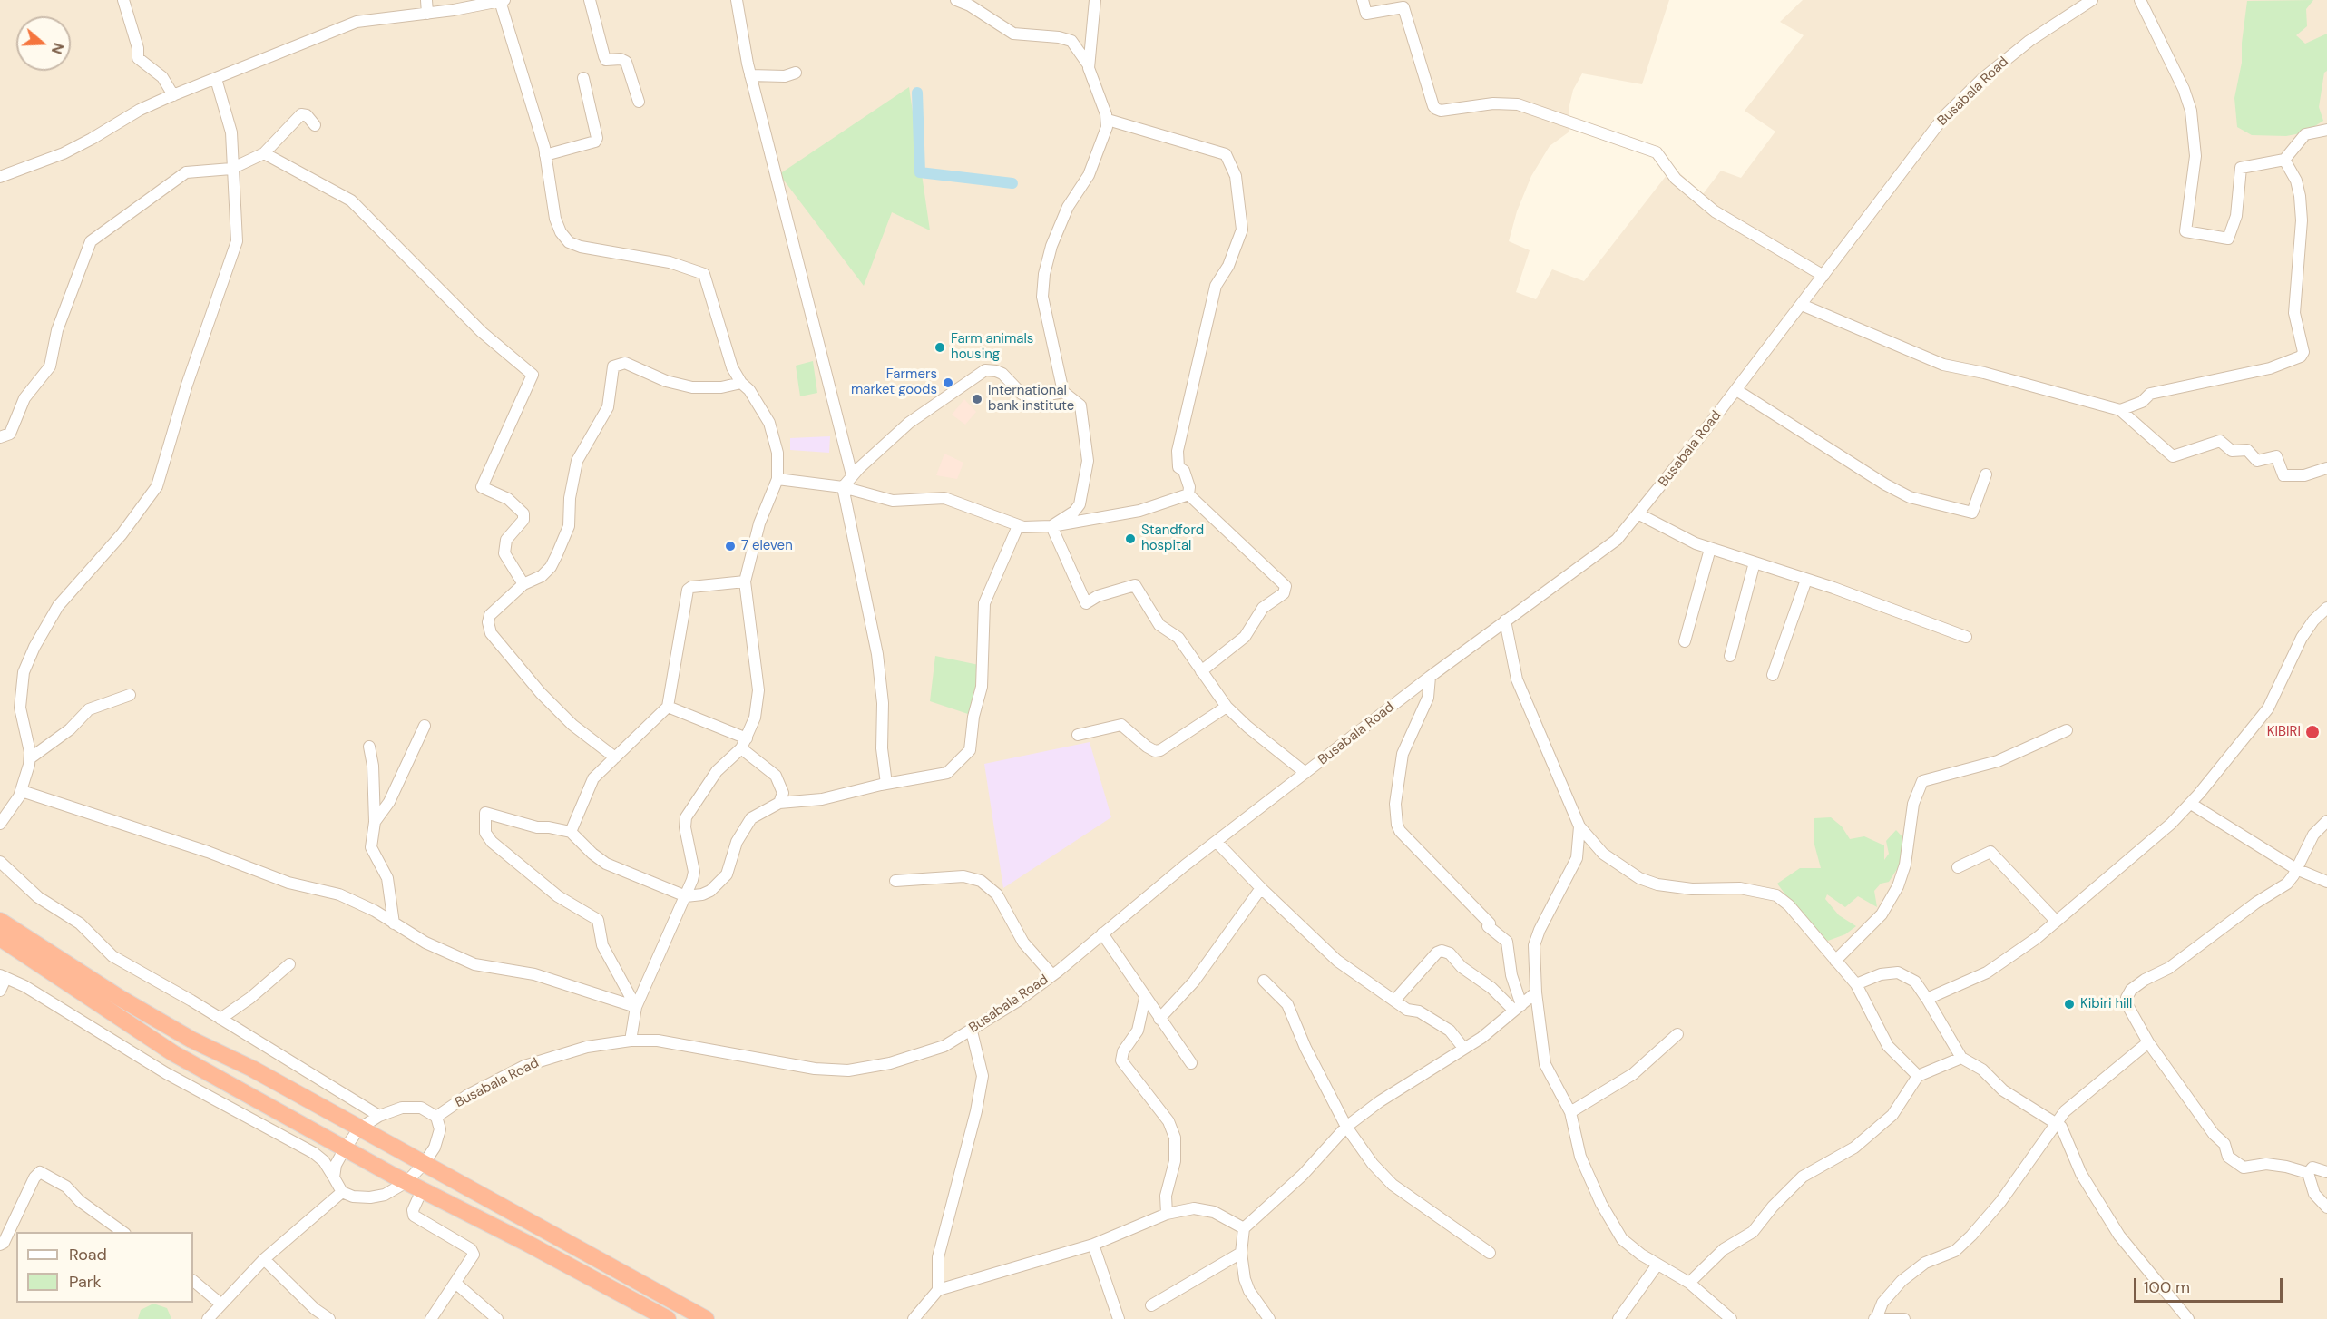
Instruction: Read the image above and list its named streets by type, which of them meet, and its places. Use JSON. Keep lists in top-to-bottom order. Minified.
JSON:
{"streets":{"street":["Busabala Road"]},"places":["Farm animals housing","Farmers market goods","International bank institute","Standford hospital","7 eleven","KIBIRI","Kibiri hill"],"legend":["Road","Park"],"scale_bar":"100 m","north":"right"}
